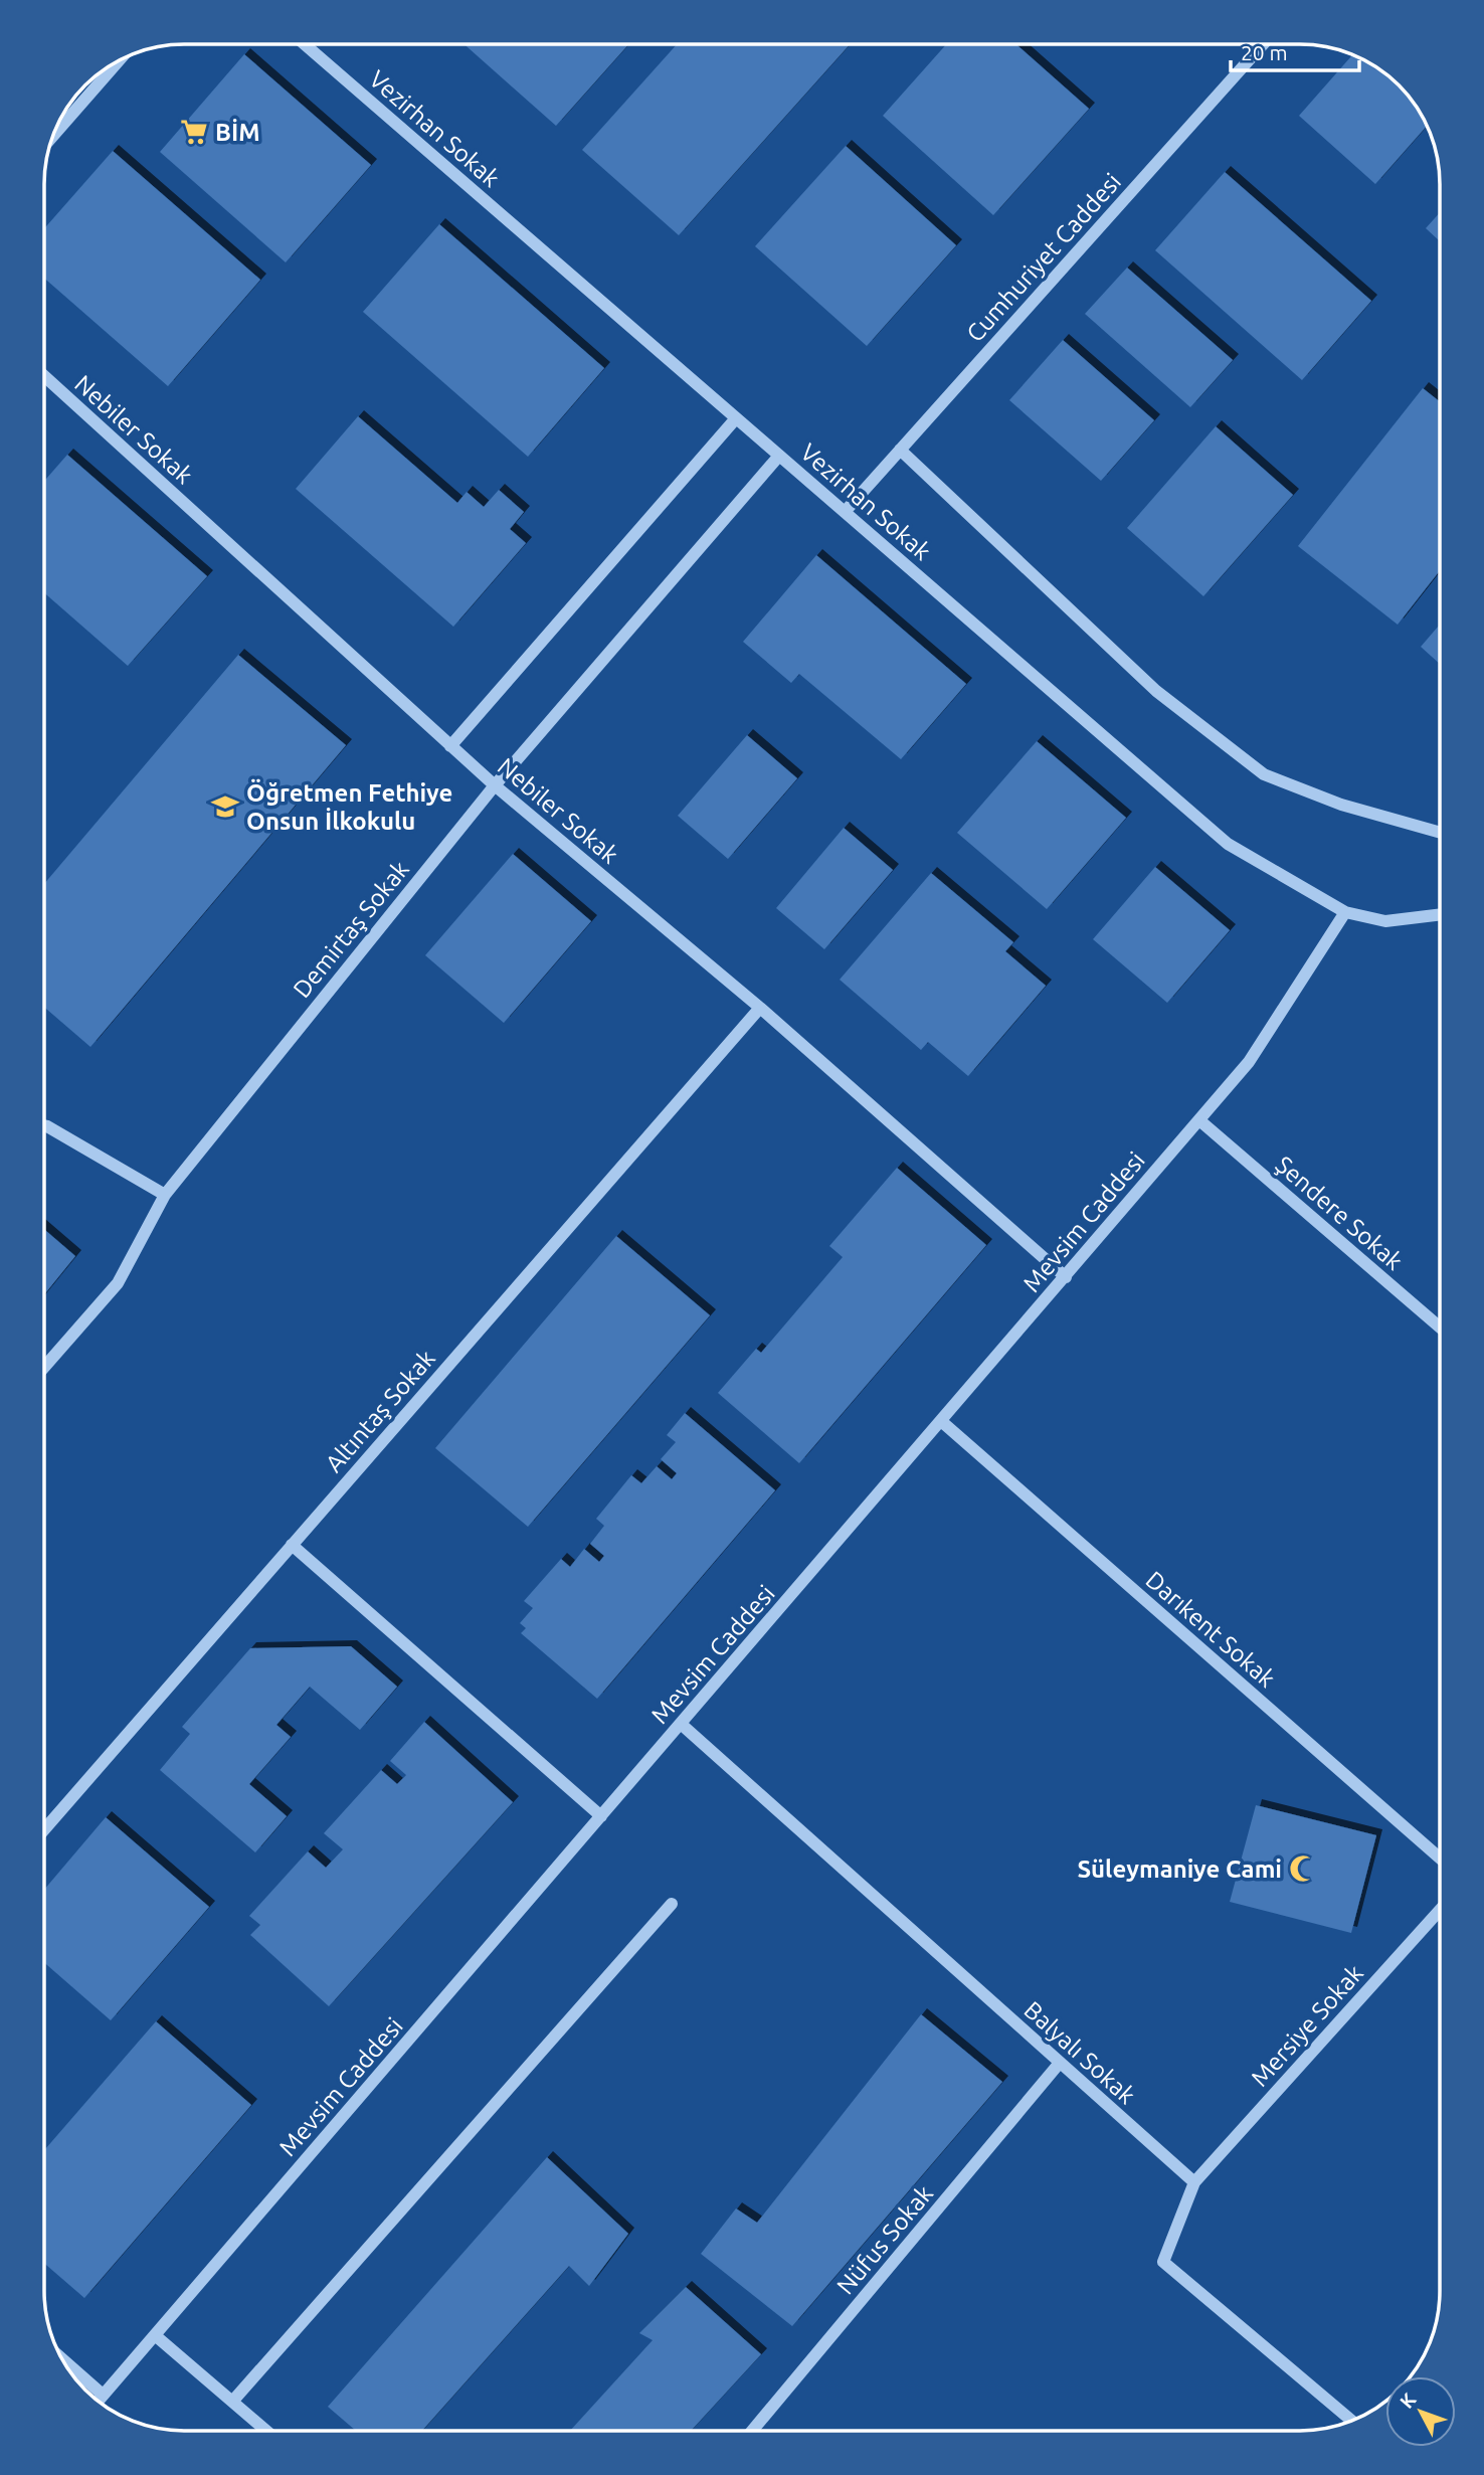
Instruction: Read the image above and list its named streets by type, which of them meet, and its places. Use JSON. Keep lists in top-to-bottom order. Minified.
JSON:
{"streets":{"street":["Vezirhan Sokak","Cumhuriyet Caddesi","Nebiler Sokak","Demirtaş Sokak","Şendere Sokak","Mevsim Caddesi","Altıntaş Sokak","Darıkent Sokak","Mersiye Sokak","Balyalı Sokak","Nüfus Sokak"]},"crossings":[["Vezirhan Sokak","Cumhuriyet Caddesi"],["Vezirhan Sokak","Demirtaş Sokak"],["Vezirhan Sokak","Mevsim Caddesi"],["Nebiler Sokak","Demirtaş Sokak"],["Nebiler Sokak","Mevsim Caddesi"],["Nebiler Sokak","Altıntaş Sokak"],["Şendere Sokak","Mevsim Caddesi"],["Mevsim Caddesi","Darıkent Sokak"],["Mevsim Caddesi","Balyalı Sokak"],["Mersiye Sokak","Balyalı Sokak"],["Balyalı Sokak","Nüfus Sokak"]],"places":{"supermarket":["BİM"],"school or university":["Öğretmen Fethiye Onsun İlkokulu"],"mosque":["Süleymaniye Cami"]},"scale_bar":"20 m","north":"top left"}
